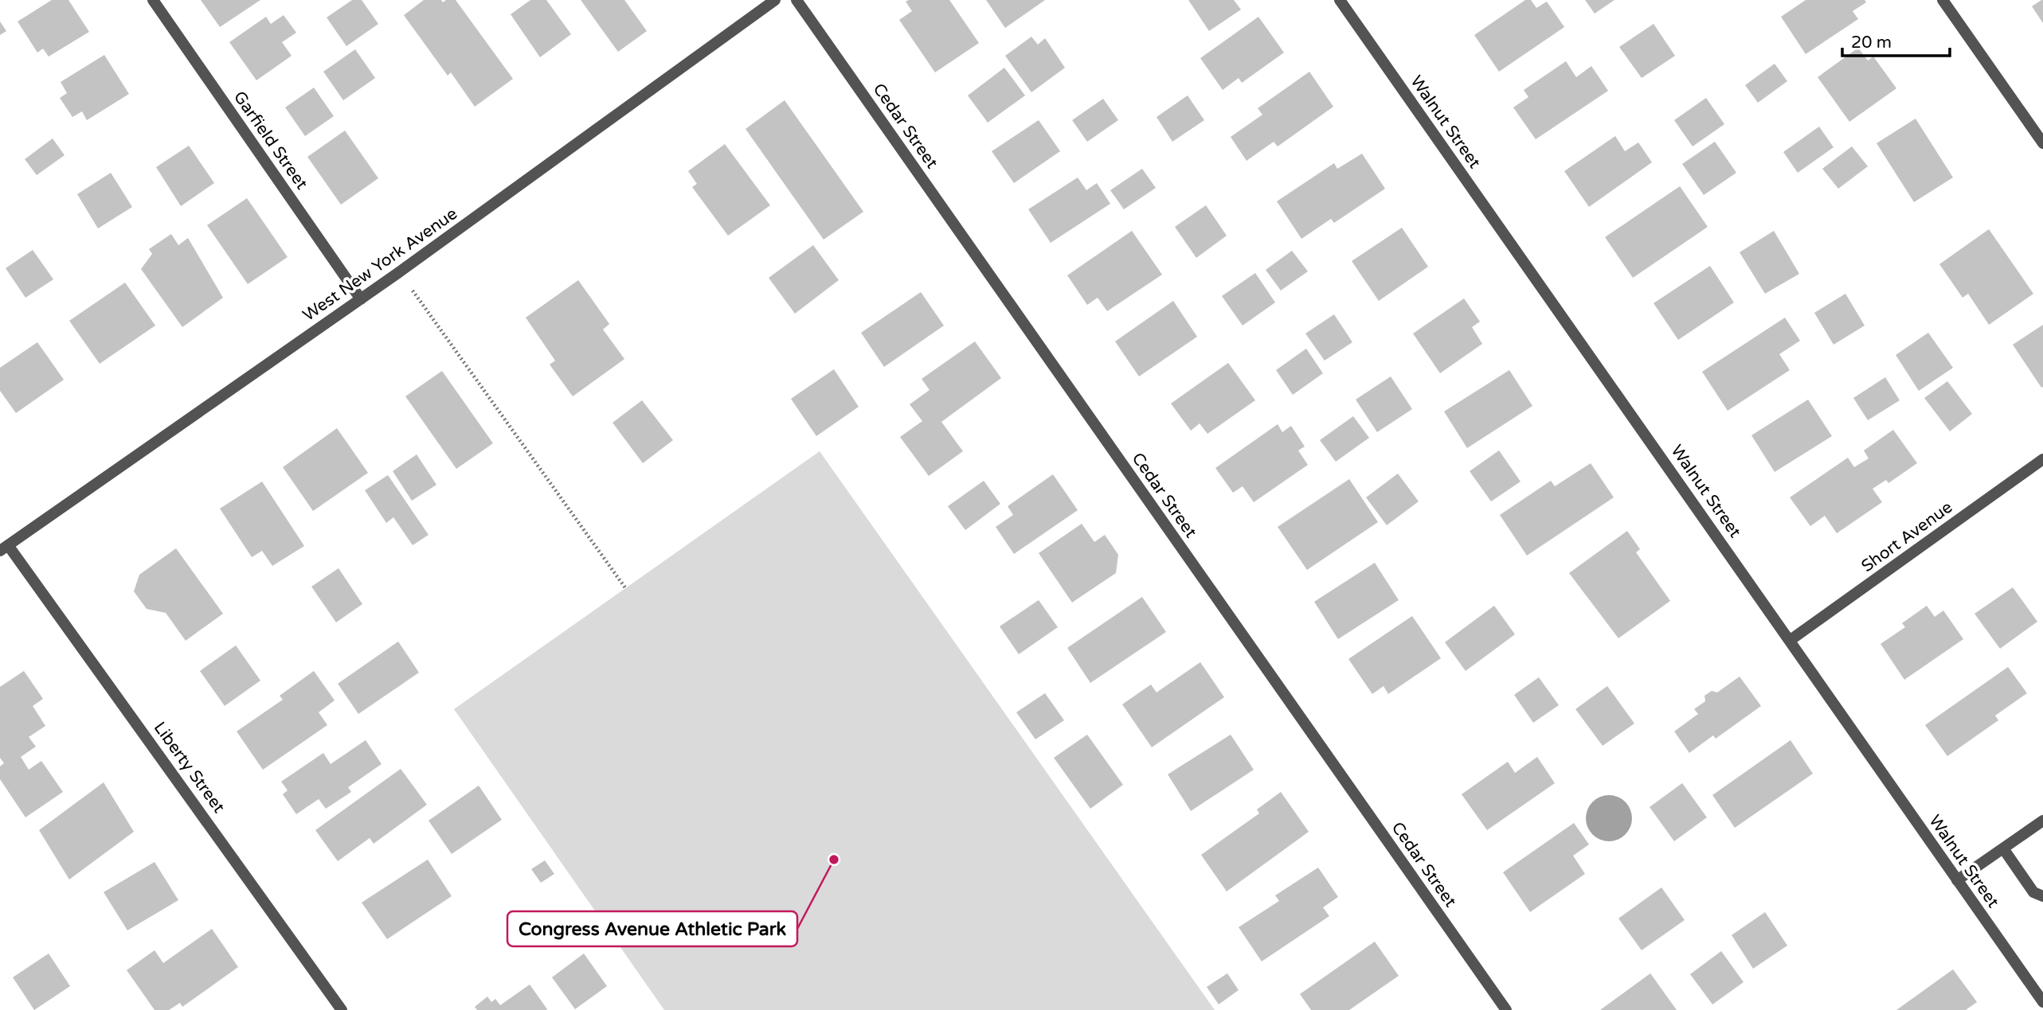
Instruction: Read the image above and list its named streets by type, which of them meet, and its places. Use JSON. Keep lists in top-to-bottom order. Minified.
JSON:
{"streets":{"street":["Walnut Street","Cedar Street","Garfield Street","West New York Avenue","Short Avenue","Liberty Street"]},"crossings":[["Walnut Street","Short Avenue"],["Garfield Street","West New York Avenue"],["West New York Avenue","Liberty Street"]],"places":["Congress Avenue Athletic Park"],"scale_bar":"20 m"}
